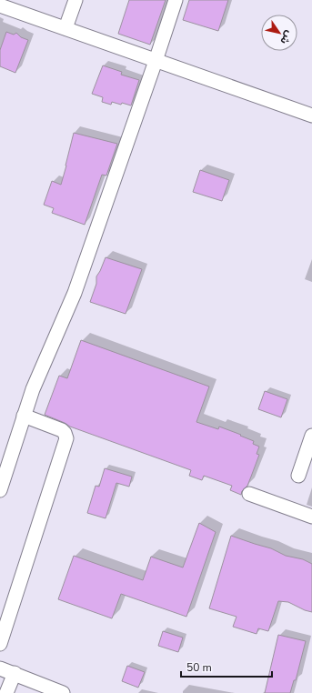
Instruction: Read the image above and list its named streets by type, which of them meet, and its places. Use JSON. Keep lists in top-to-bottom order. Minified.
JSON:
{"scale_bar":"50 m","north":"bottom right"}
